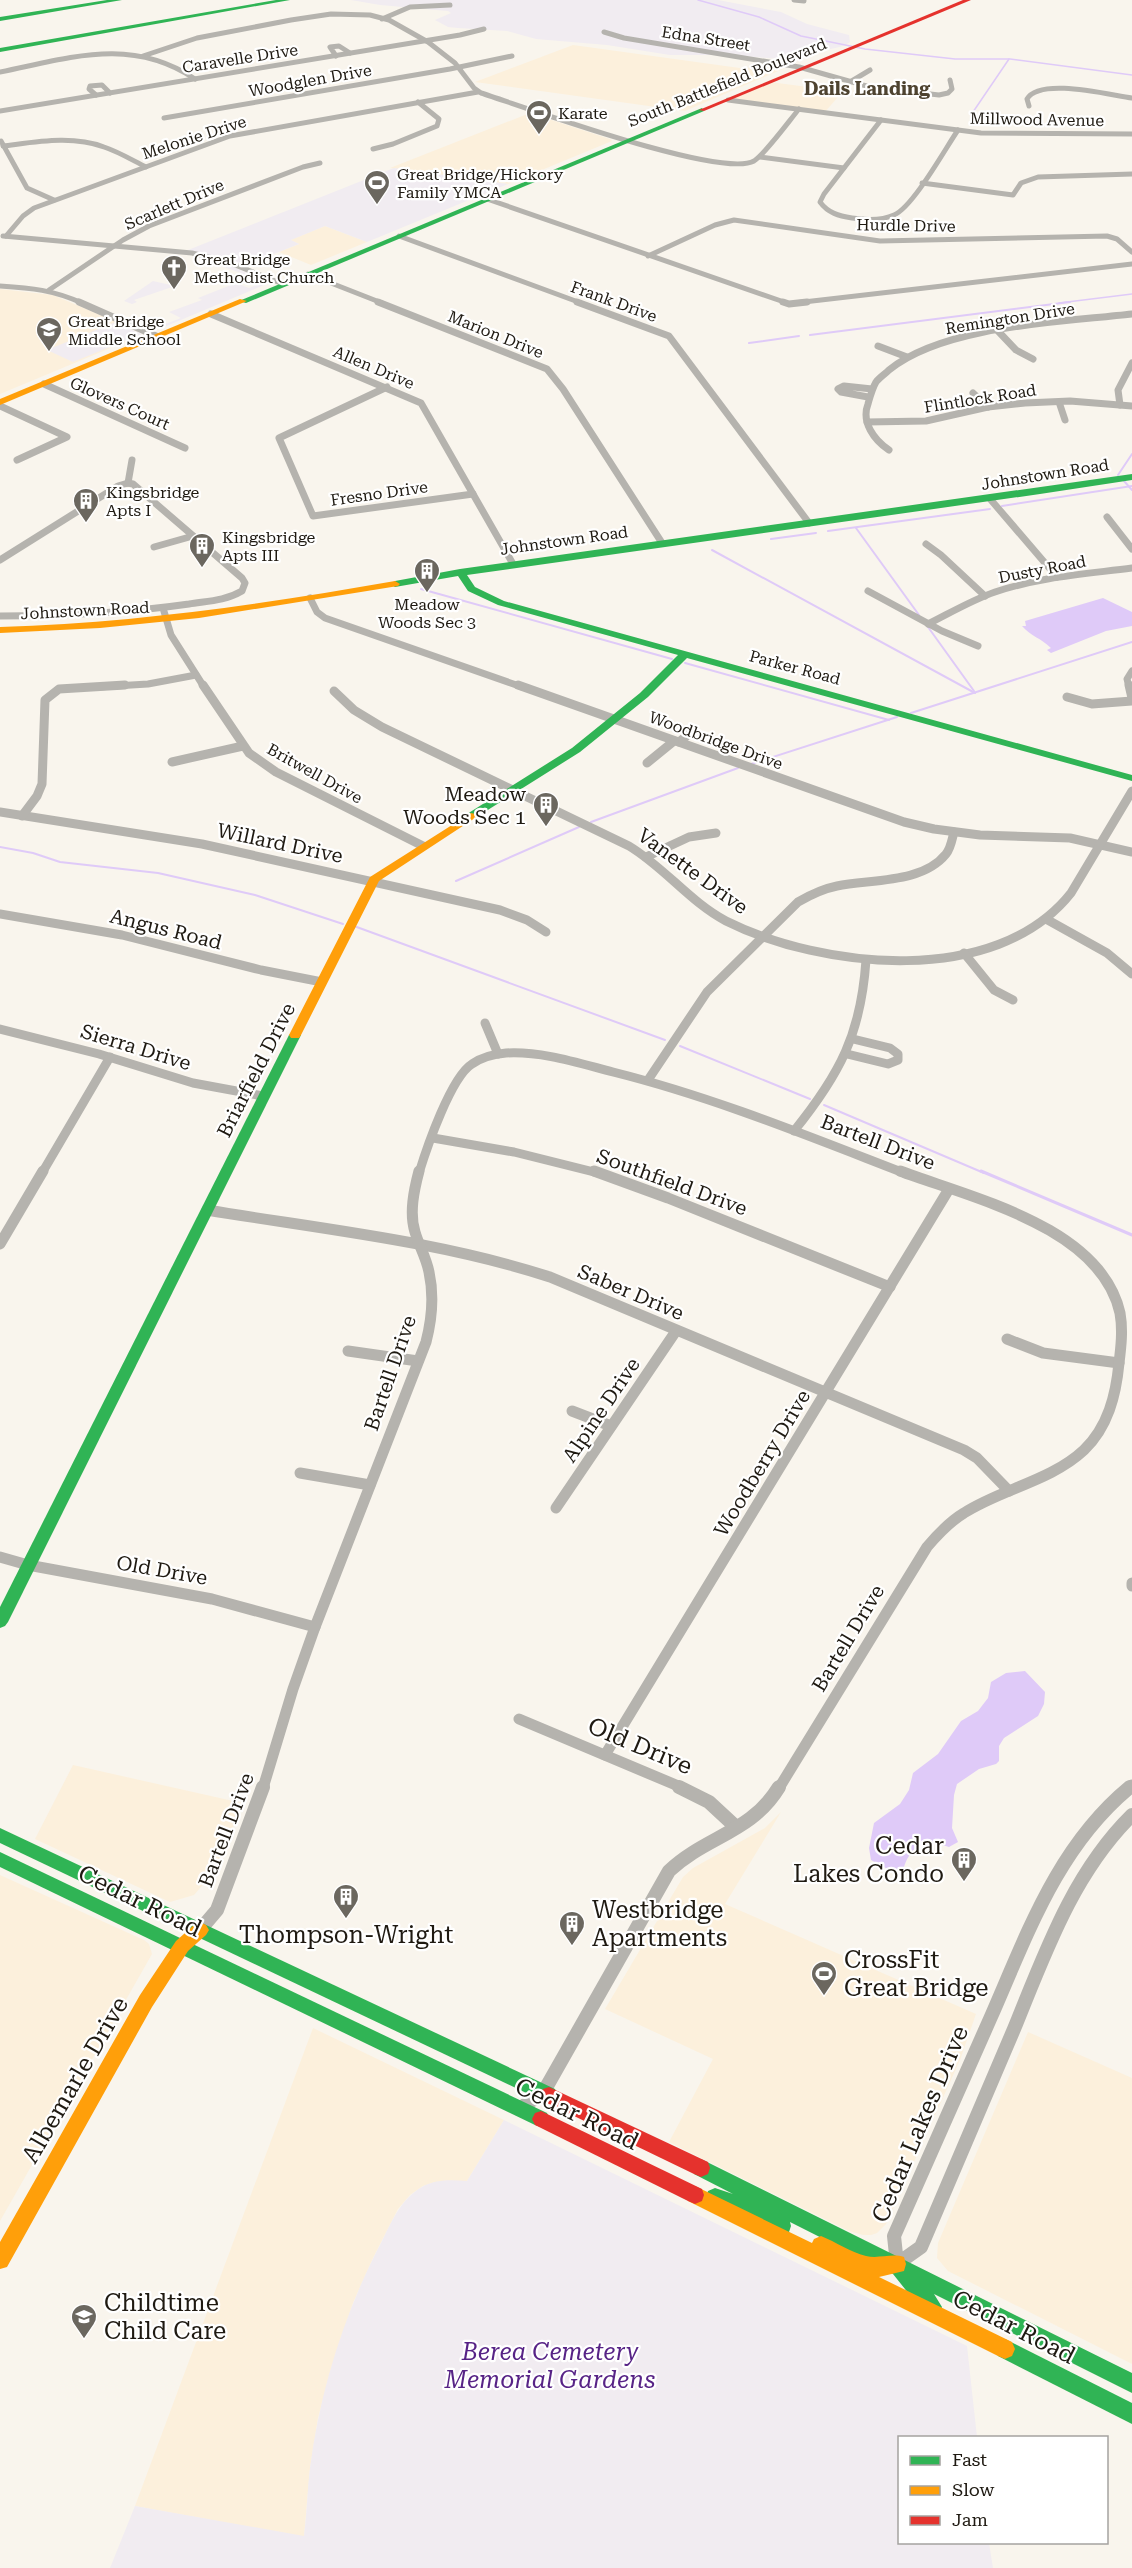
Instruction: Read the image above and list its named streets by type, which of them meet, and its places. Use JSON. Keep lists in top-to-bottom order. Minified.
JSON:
{"streets":{"main road":["South Battlefield Boulevard","Johnstown Road","Parker Road","Briarfield Drive","Cedar Road","Albemarle Drive"],"street":["Edna Street","Caravelle Drive","Woodglen Drive","Millwood Avenue","Melonie Drive","Scarlett Drive","Hurdle Drive","Frank Drive","Remington Drive","Marion Drive","Allen Drive","Flintlock Road","Glovers Court","Fresno Drive","Dusty Road","Woodbridge Drive","Britwell Drive","Willard Drive","Vanette Drive","Angus Road","Sierra Drive","Bartell Drive","Southfield Drive","Saber Drive","Alpine Drive","Woodberry Drive","Old Drive","Cedar Lakes Drive"]},"crossings":[["Edna Street","South Battlefield Boulevard"],["South Battlefield Boulevard","Millwood Avenue"],["South Battlefield Boulevard","Frank Drive"],["South Battlefield Boulevard","Marion Drive"],["South Battlefield Boulevard","Allen Drive"],["South Battlefield Boulevard","Glovers Court"],["Frank Drive","Johnstown Road"],["Remington Drive","Flintlock Road"],["Marion Drive","Johnstown Road"],["Allen Drive","Johnstown Road"],["Allen Drive","Fresno Drive"],["Johnstown Road","Parker Road"],["Johnstown Road","Woodbridge Drive"],["Johnstown Road","Britwell Drive"],["Parker Road","Briarfield Drive"],["Woodbridge Drive","Vanette Drive"],["Woodbridge Drive","Briarfield Drive"],["Britwell Drive","Briarfield Drive"],["Willard Drive","Briarfield Drive"],["Vanette Drive","Briarfield Drive"],["Angus Road","Briarfield Drive"],["Sierra Drive","Briarfield Drive"],["Briarfield Drive","Saber Drive"],["Briarfield Drive","Old Drive"],["Bartell Drive","Southfield Drive"],["Bartell Drive","Saber Drive"],["Bartell Drive","Woodberry Drive"],["Bartell Drive","Old Drive"],["Bartell Drive","Cedar Road"],["Bartell Drive","Albemarle Drive"],["Southfield Drive","Woodberry Drive"],["Saber Drive","Alpine Drive"],["Saber Drive","Woodberry Drive"],["Woodberry Drive","Old Drive"],["Cedar Road","Albemarle Drive"],["Cedar Road","Cedar Lakes Drive"]],"districts":["Dails Landing"],"parks":["Berea Cemetery Memorial Gardens"],"places":{"sports":["Karate","Great Bridge/Hickory Family YMCA","CrossFit Great Bridge"],"church":["Great Bridge Methodist Church"],"school or university":["Great Bridge Middle School","Childtime Child Care"],"building":["Kingsbridge Apts I","Kingsbridge Apts III","Meadow Woods Sec 3","Meadow Woods Sec 1","Cedar Lakes Condo","Thompson-Wright","Westbridge Apartments"]},"legend":["Fast","Slow","Jam"]}
